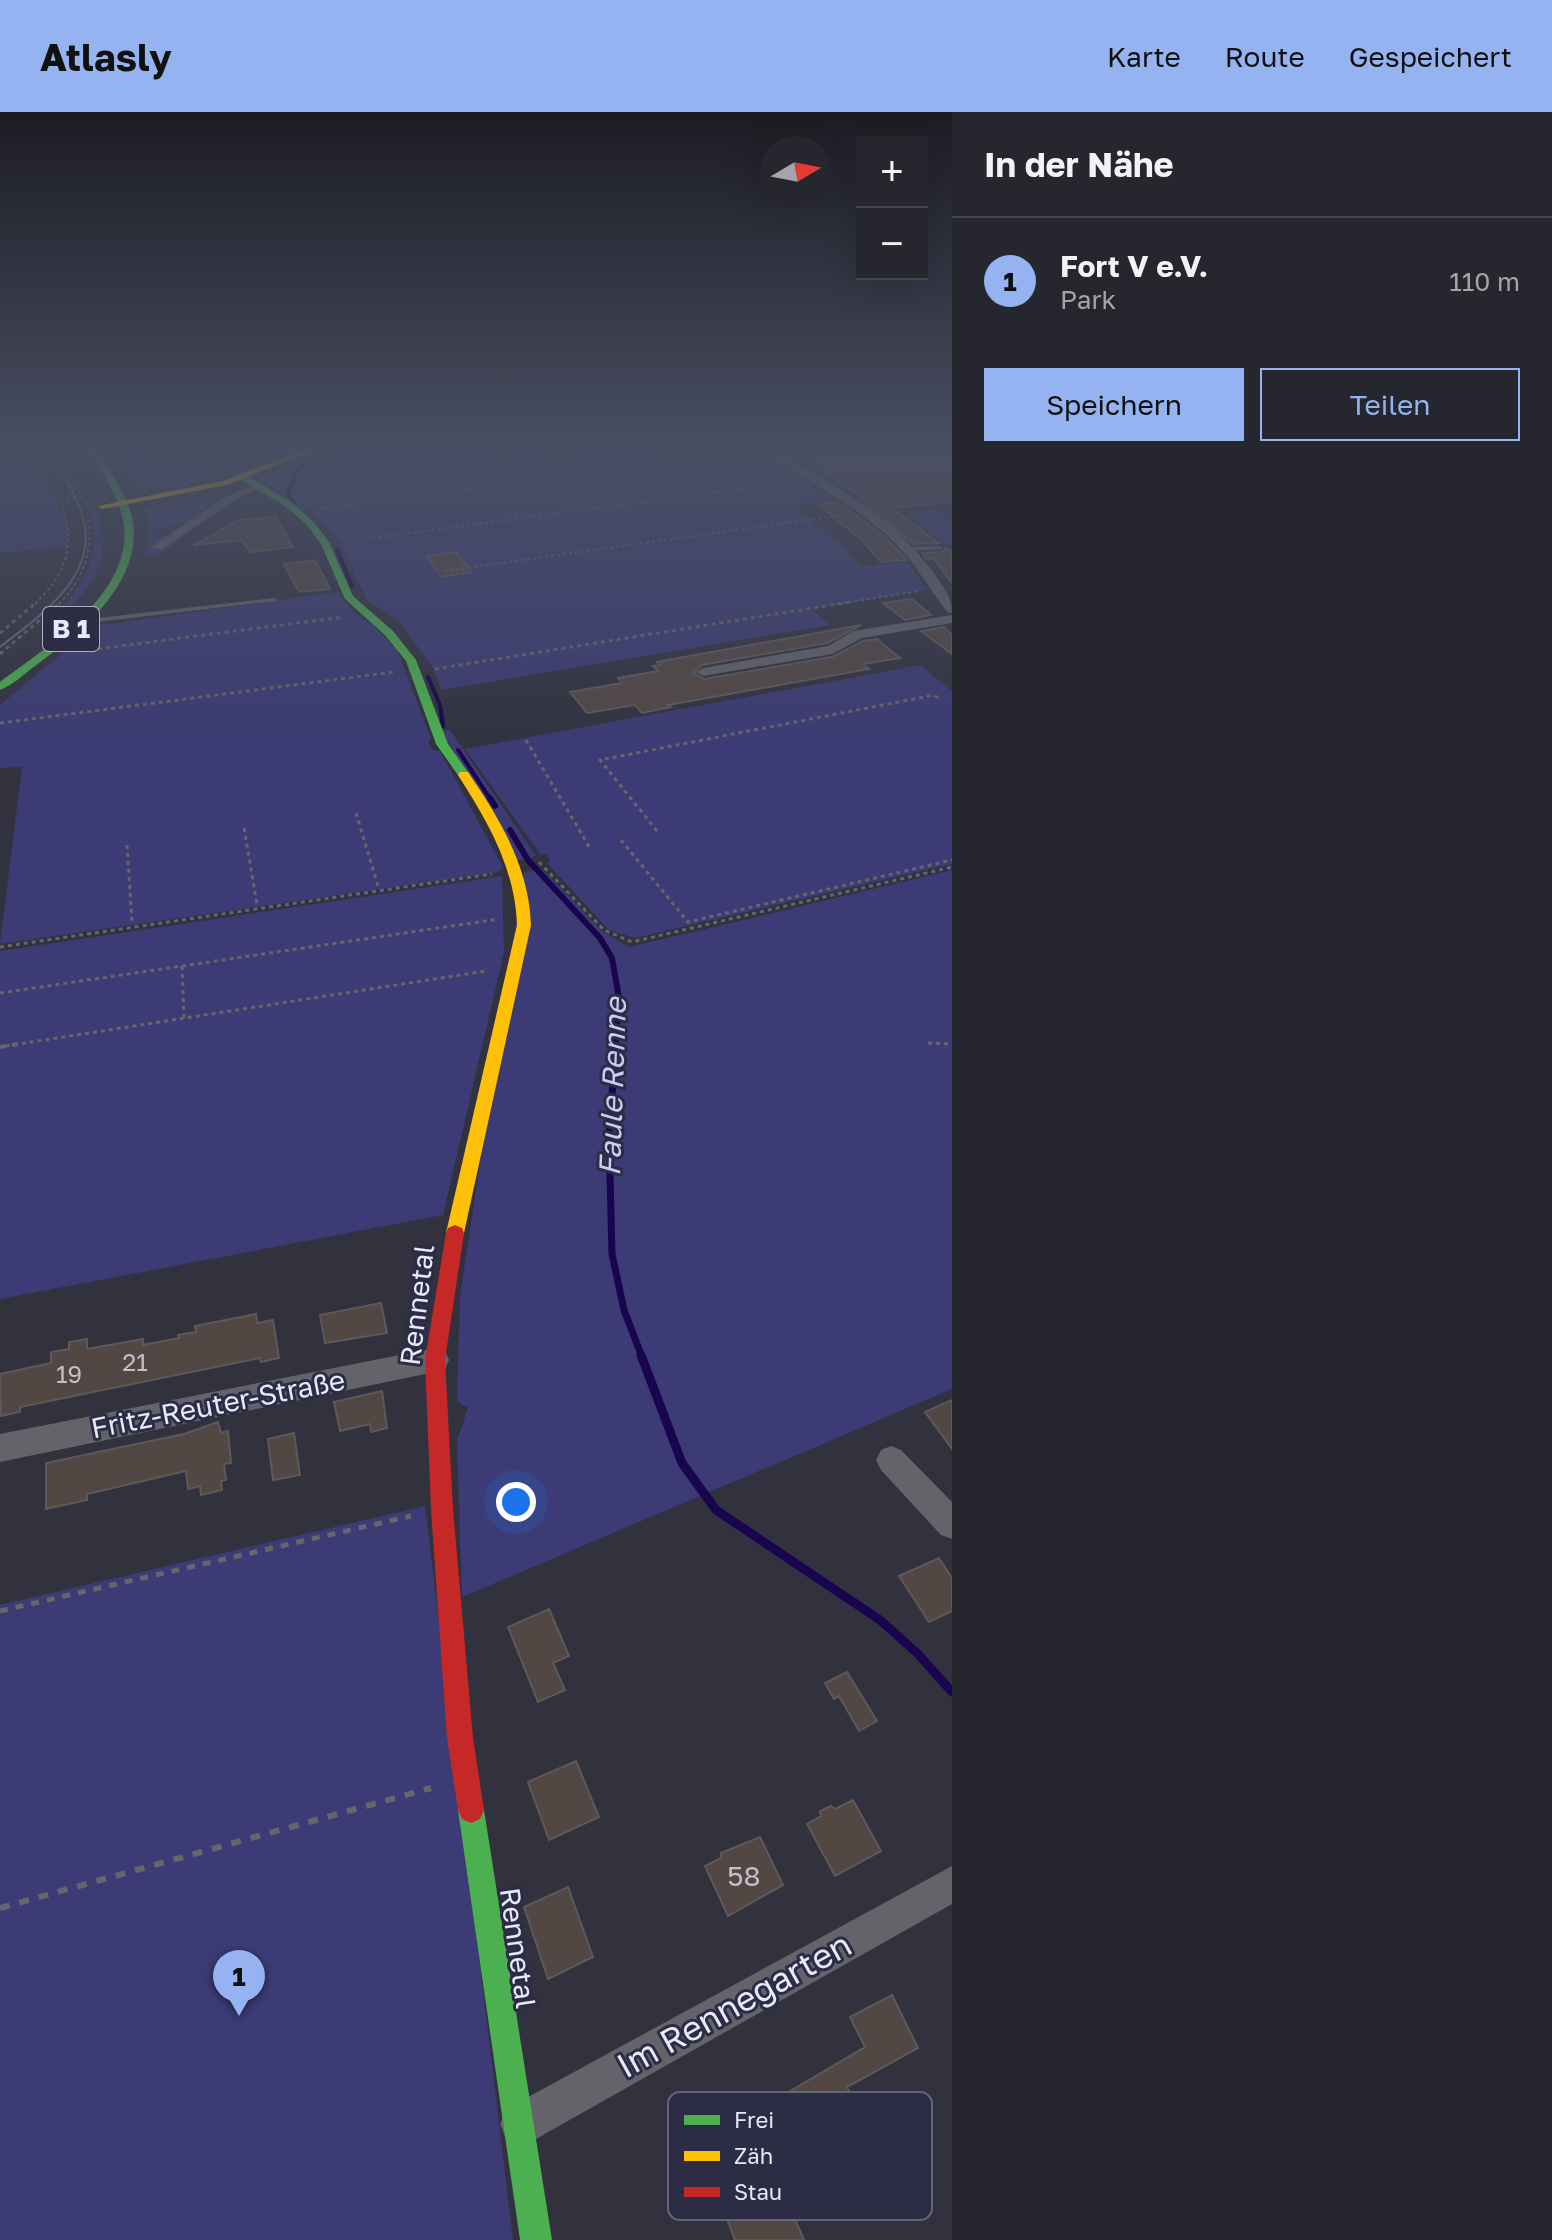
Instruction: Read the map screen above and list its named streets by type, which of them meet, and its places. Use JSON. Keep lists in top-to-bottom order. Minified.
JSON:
{"streets":{"street":["B 1","Rennetal","Fritz-Reuter-Straße","Im Rennegarten"]},"crossings":[["Rennetal","Fritz-Reuter-Straße"],["Rennetal","Im Rennegarten"]],"water":["Faule Renne"],"house_numbers":["21","19","58"],"legend":["Frei","Zäh","Stau"],"north":"right","page":{"header":"Atlasly","nav":["Karte","Route","Gespeichert"],"heading":"In der Nähe","map_buttons":["+","−"],"list":[{"mark":"1","name":"Fort V e.V.","note":"Park","value":"110 m"}],"buttons":["Speichern","Teilen"],"pins":"1"}}
